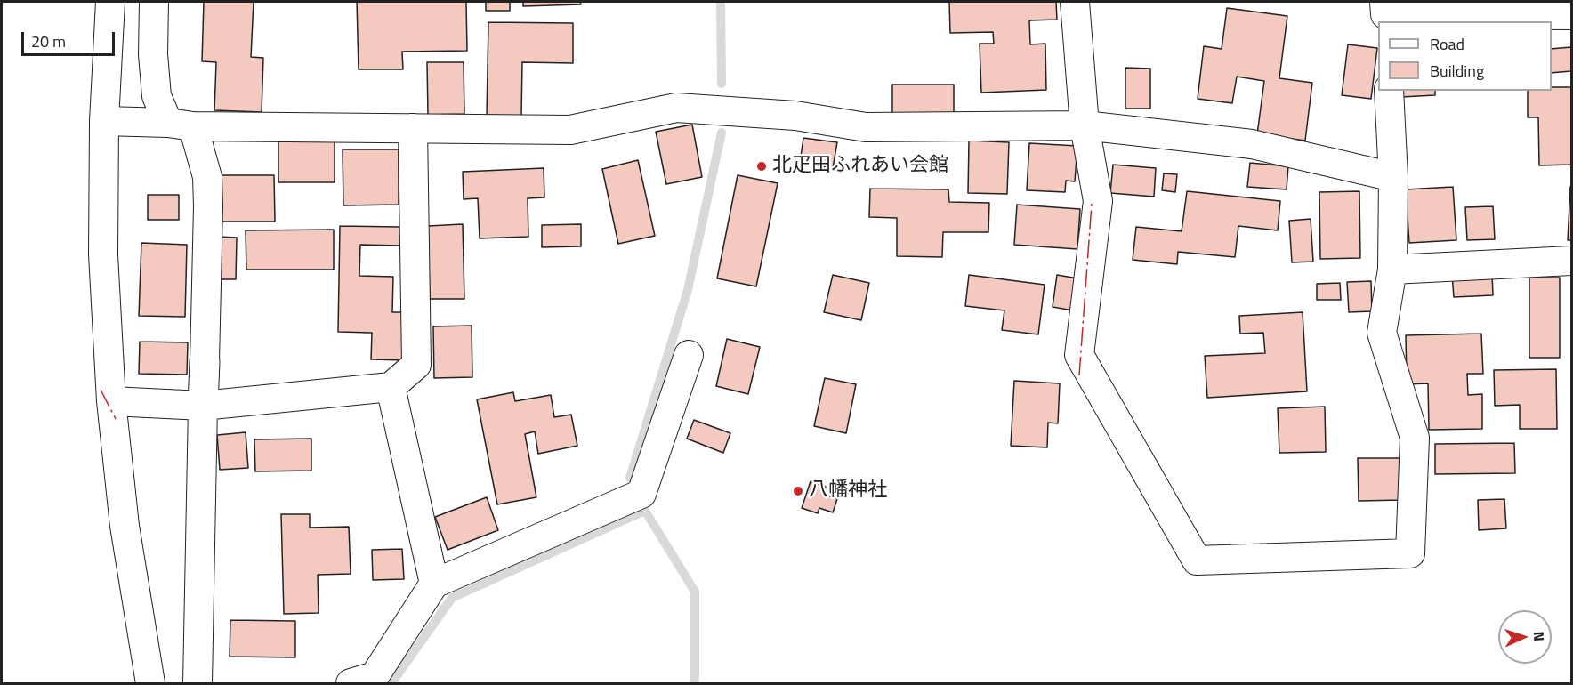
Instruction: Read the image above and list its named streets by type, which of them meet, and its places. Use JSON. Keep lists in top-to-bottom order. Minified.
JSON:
{"places":["北疋田ふれあい会館","八幡神社"],"legend":["Road","Building"],"scale_bar":"20 m","north":"right"}
